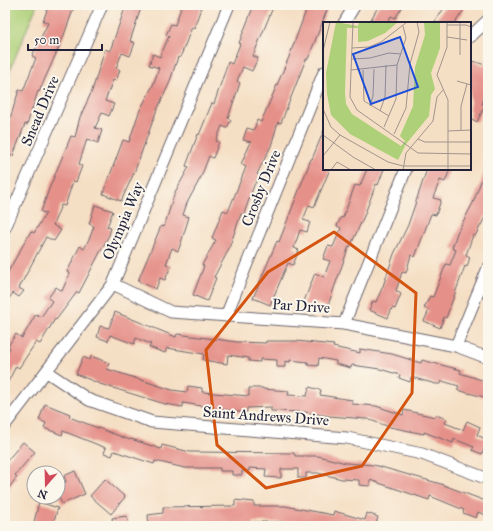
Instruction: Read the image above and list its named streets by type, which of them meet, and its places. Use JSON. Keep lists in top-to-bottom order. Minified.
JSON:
{"streets":{"street":["Snead Drive","Crosby Drive","Olympia Way","Par Drive","Saint Andrews Drive"]},"crossings":[["Crosby Drive","Par Drive"],["Olympia Way","Par Drive"],["Olympia Way","Saint Andrews Drive"]],"scale_bar":"50 m","north":"bottom"}
